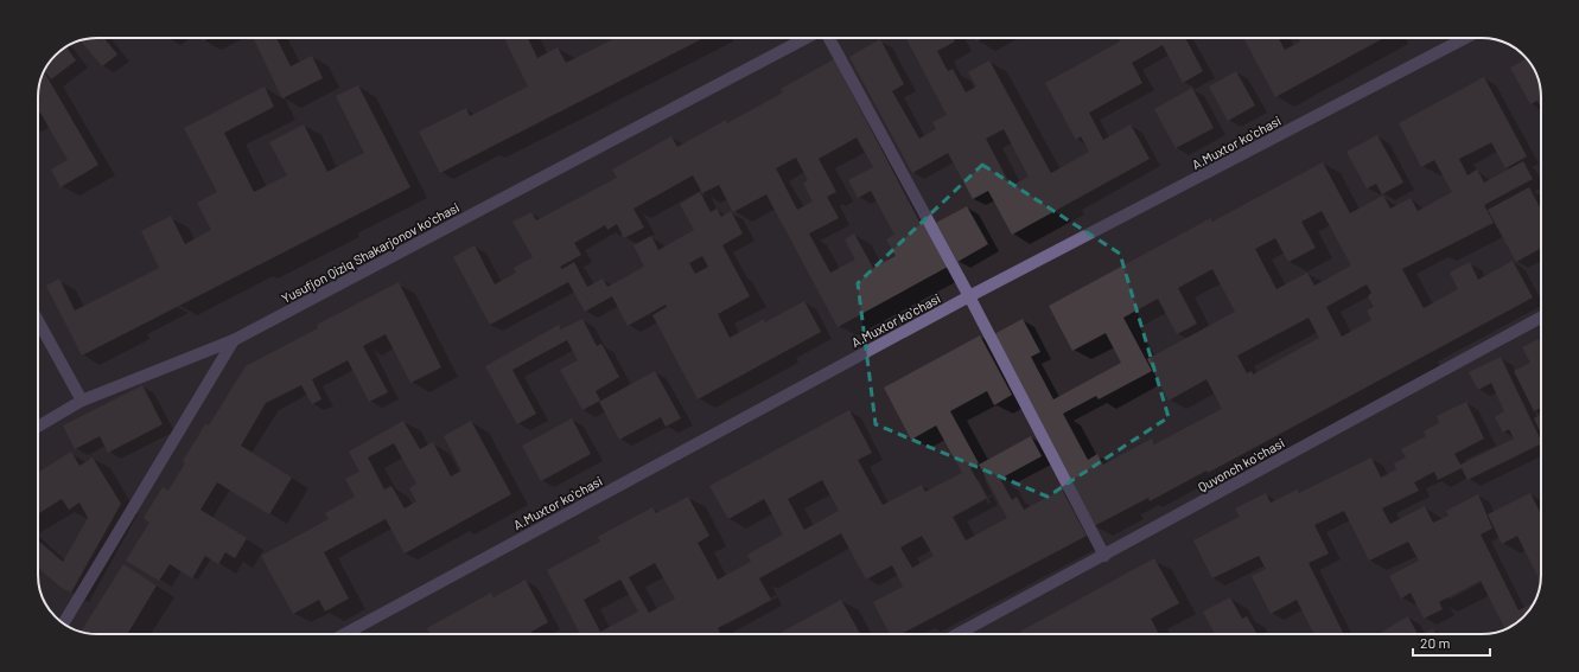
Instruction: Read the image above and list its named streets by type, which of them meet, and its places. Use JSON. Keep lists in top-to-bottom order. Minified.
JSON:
{"streets":{"street":["A.Muxtor koʻchasi","Yusufjon Qiziq Shakarjonov koʻchasi","Quvonch koʻchasi"]},"scale_bar":"20 m"}
